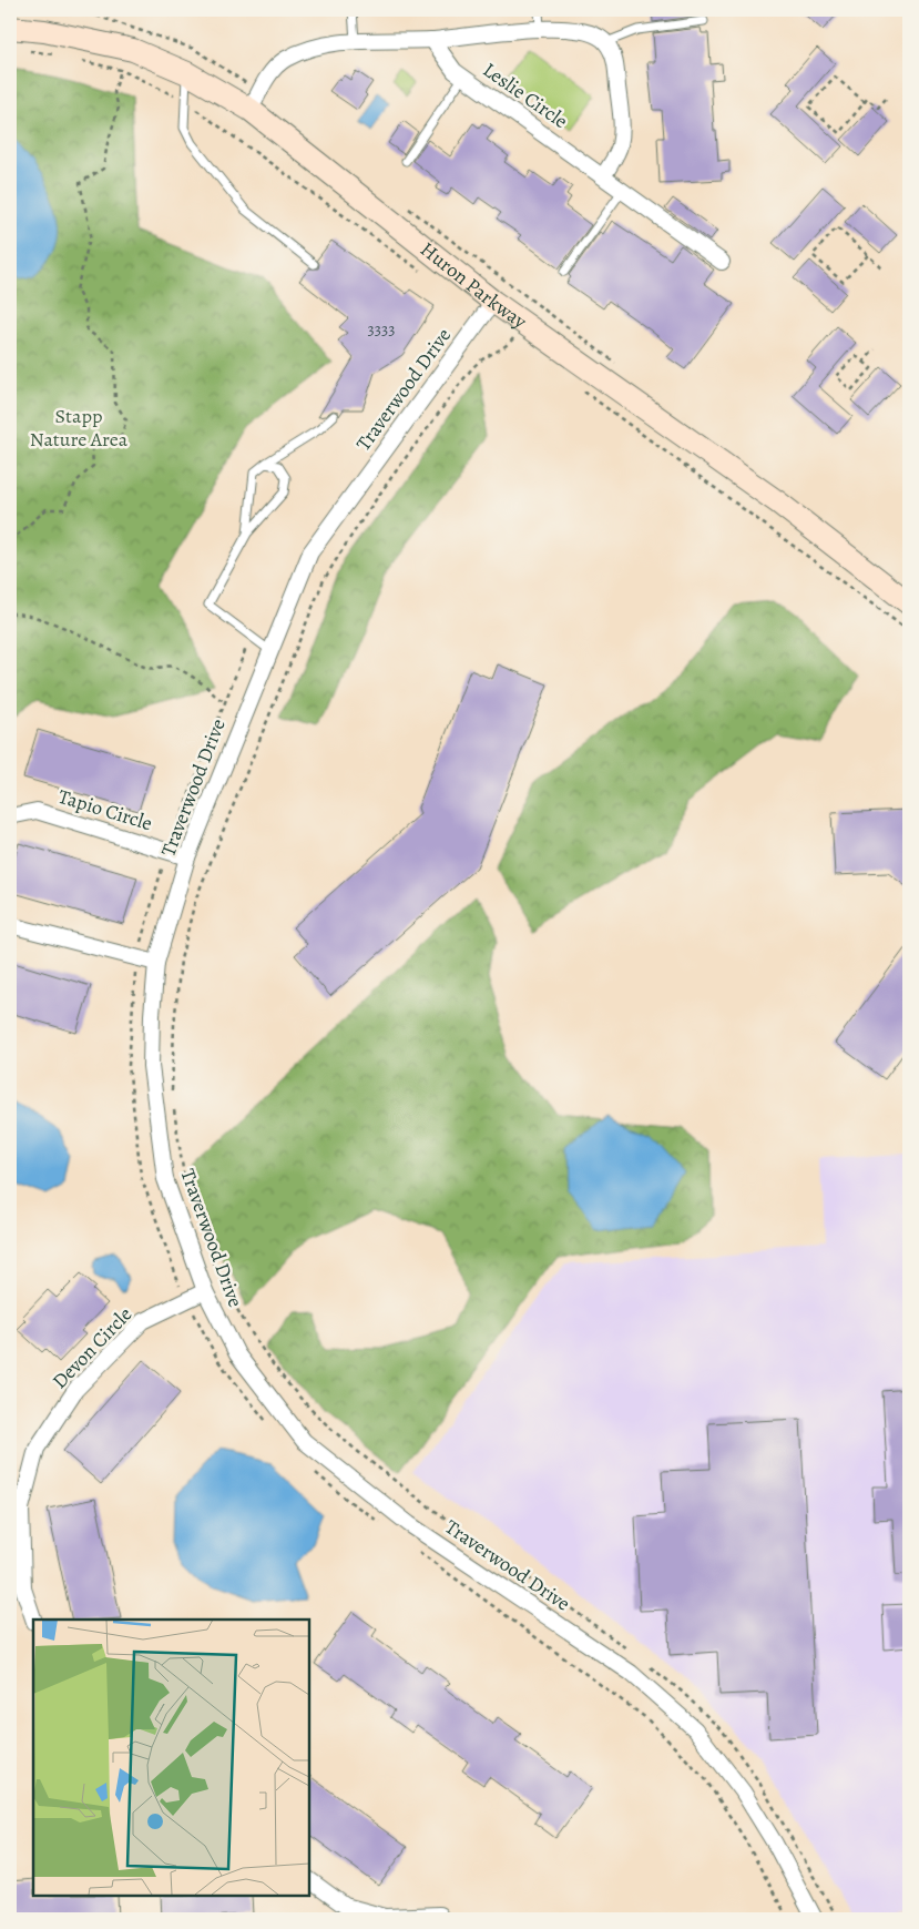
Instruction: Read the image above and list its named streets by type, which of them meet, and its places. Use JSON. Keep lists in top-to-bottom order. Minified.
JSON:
{"streets":{"street":["Leslie Circle","Huron Parkway","Traverwood Drive","Tapio Circle","Devon Circle"]},"crossings":[["Leslie Circle","Huron Parkway"],["Huron Parkway","Traverwood Drive"],["Traverwood Drive","Tapio Circle"],["Traverwood Drive","Devon Circle"]],"parks":["Stapp Nature Area"],"house_numbers":["3333"]}
